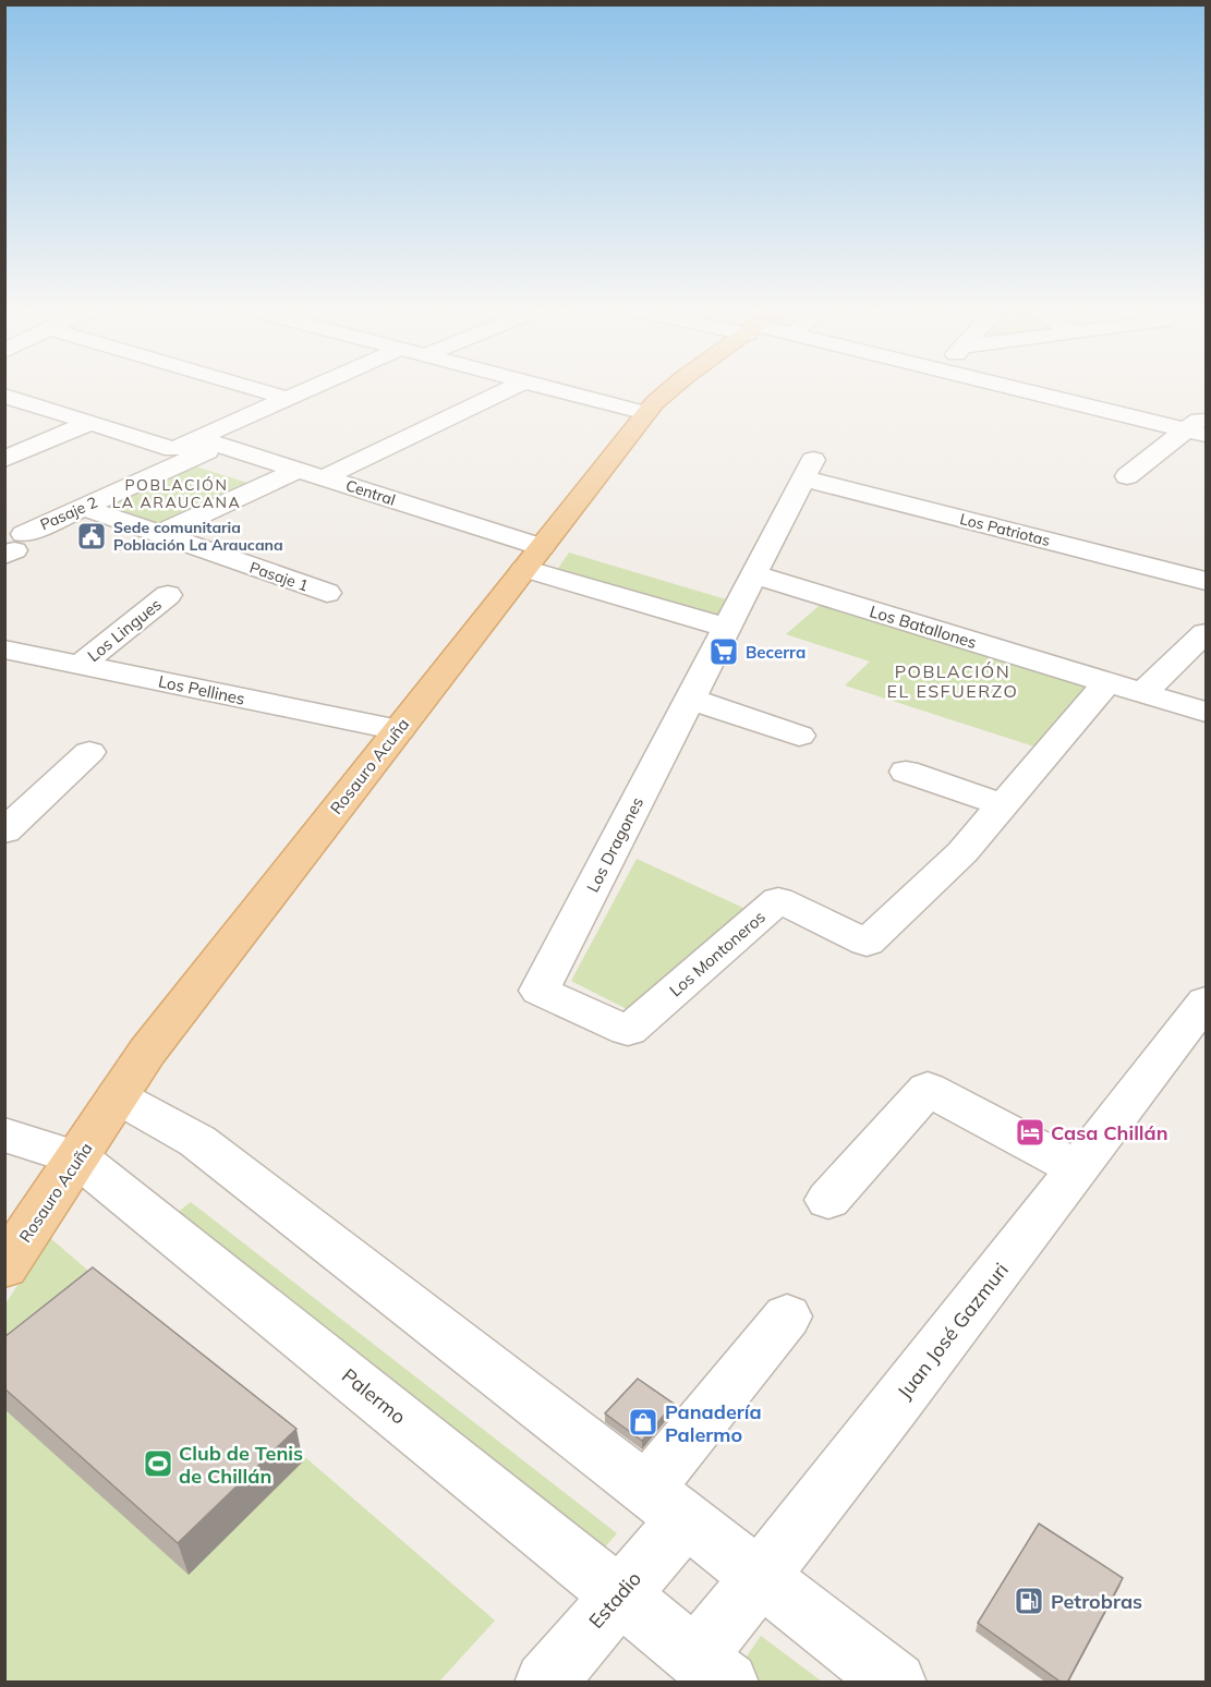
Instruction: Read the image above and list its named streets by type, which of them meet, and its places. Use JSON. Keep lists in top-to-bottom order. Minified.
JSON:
{"streets":{"main road":["Rosauro Acuña"],"street":["Central","Pasaje 2","Los Patriotas","Pasaje 1","Los Batallones","Los Lingues","Los Pellines","Los Dragones","Los Montoneros","Juan José Gazmuri","Palermo","Estadio"]},"crossings":[["Central","Pasaje 2"],["Central","Rosauro Acuña"],["Pasaje 2","Pasaje 1"],["Los Patriotas","Los Dragones"],["Los Batallones","Los Dragones"],["Los Batallones","Los Montoneros"],["Los Lingues","Los Pellines"],["Los Pellines","Rosauro Acuña"],["Rosauro Acuña","Palermo"],["Los Dragones","Los Montoneros"],["Juan José Gazmuri","Palermo"],["Palermo","Estadio"]],"districts":["POBLACIÓN LA ARAUCANA","POBLACIÓN EL ESFUERZO"],"places":{"public building":["Sede comunitaria Población La Araucana"],"supermarket":["Becerra"],"hotel":["Casa Chillán"],"shop":["Panadería Palermo"],"sports":["Club de Tenis de Chillán"],"fuel station":["Petrobras"]}}
